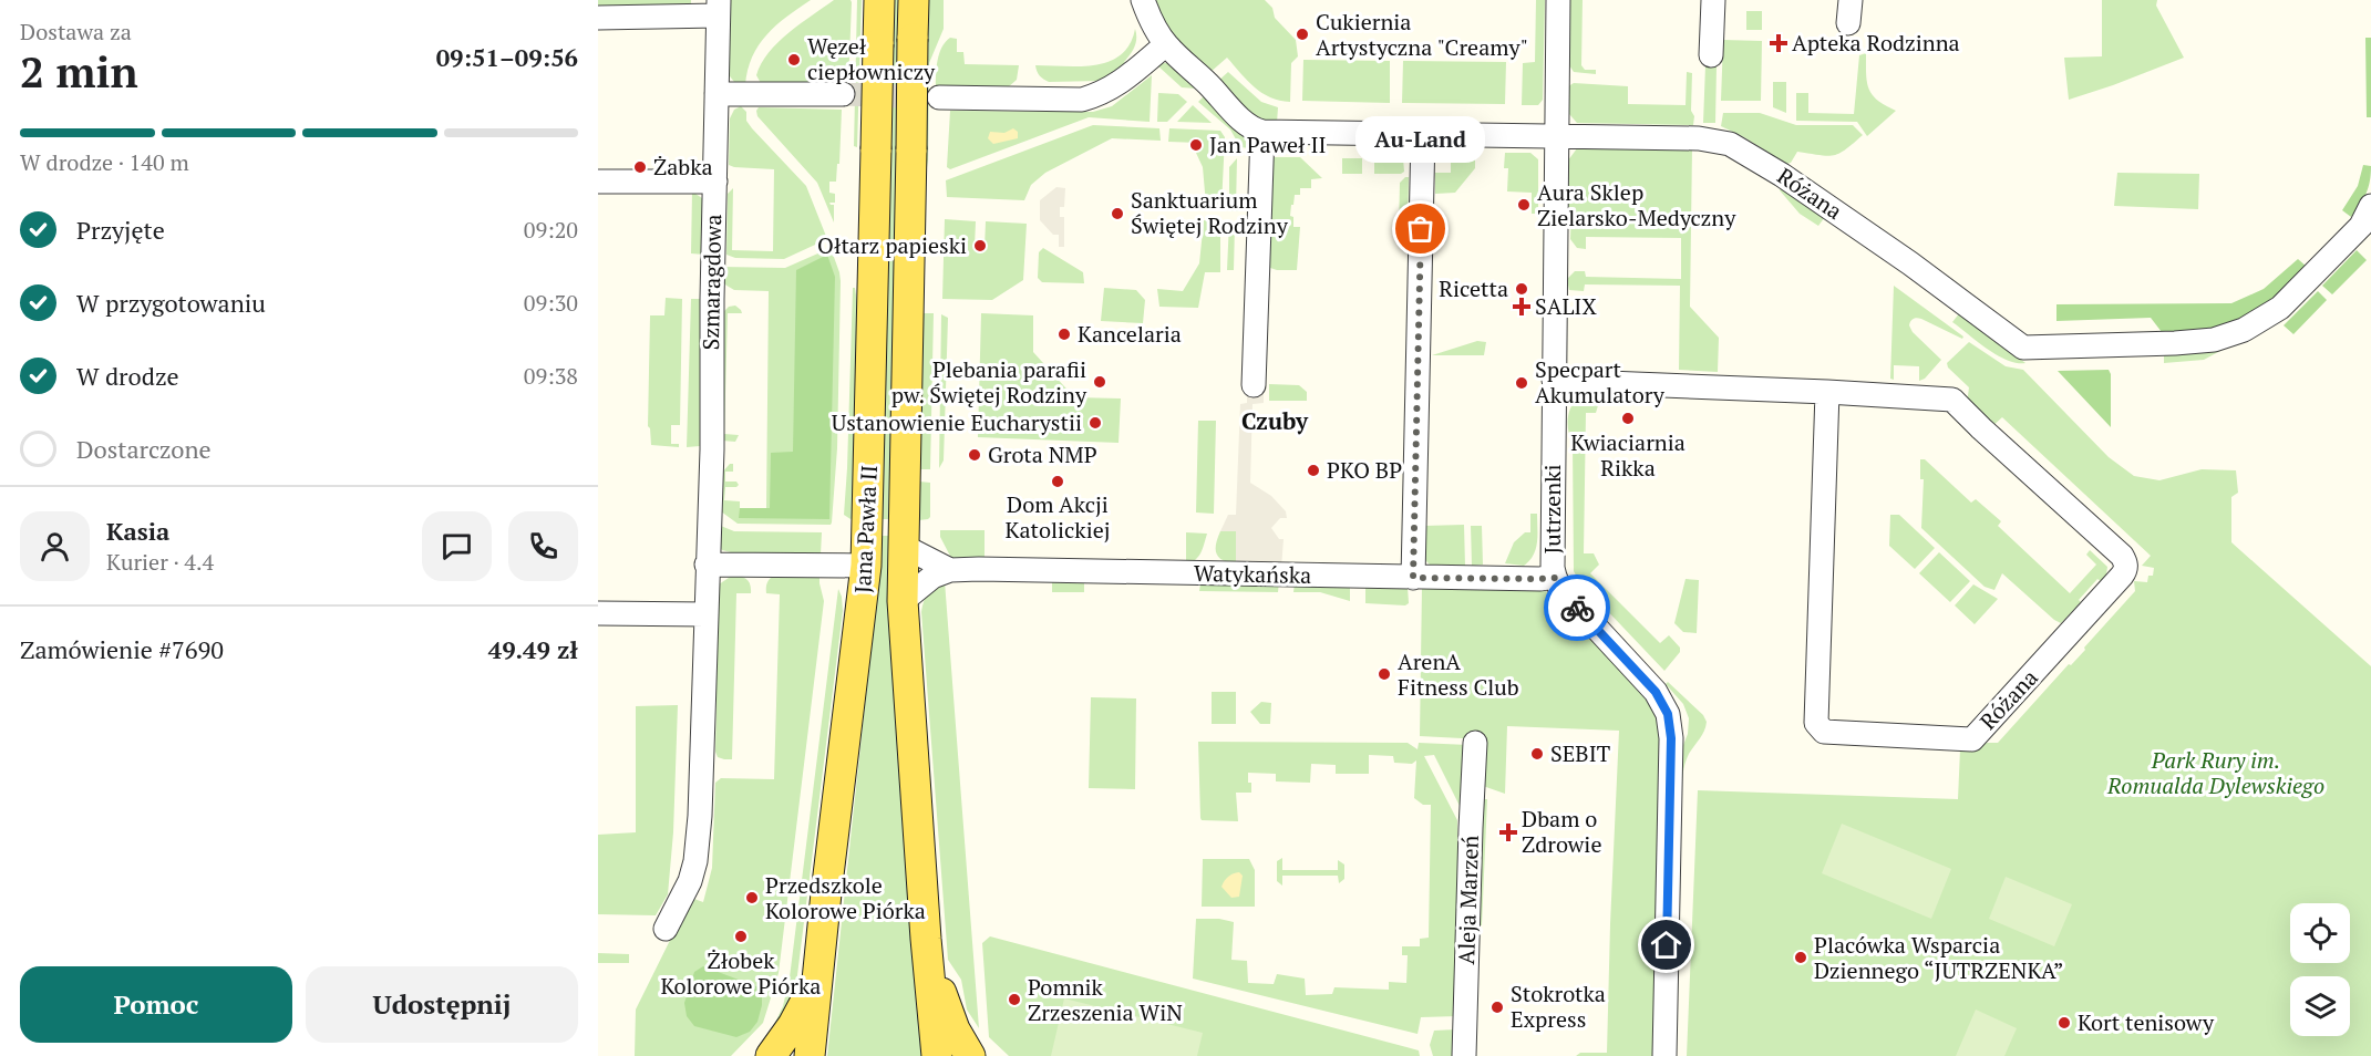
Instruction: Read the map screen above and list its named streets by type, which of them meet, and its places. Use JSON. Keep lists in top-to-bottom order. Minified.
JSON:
{"streets":{"main road":["Jana Pawła II"],"street":["Różana","Szmaragdowa","Jutrzenki","Watykańska","Aleja Marzeń"]},"crossings":[["Różana","Jutrzenki"],["Jutrzenki","Watykańska"]],"districts":["Czuby"],"parks":["Park Rury im. Romualda Dylewskiego"],"places":{"other":["Cukiernia Artystyczna \"Creamy\"","Węzeł ciepłowniczy","Jan Paweł II","Żabka","Aura Sklep Zielarsko-Medyczny","Sanktuarium Świętej Rodziny","Au-Land","Ołtarz papieski","Ricetta","Kancelaria","Plebania parafii pw. Świętej Rodziny","Specpart Akumulatory","Kwiaciarnia Rikka","Ustanowienie Eucharystii","Grota NMP","PKO BP","Dom Akcji Katolickiej","ArenA Fitness Club","SEBIT","Przedszkole Kolorowe Piórka","Żłobek Kolorowe Piórka","Placówka Wsparcia Dziennego “JUTRZENKA”","Pomnik Zrzeszenia WiN","Stokrotka Express","Kort tenisowy"],"health":["Apteka Rodzinna","SALIX","Dbam o Zdrowie"]},"page":{"heading":["2 min","Dostawa za","09:51–09:56"],"panel":["Kasia","Kurier · 4.4","Zamówienie #7690","49.49 zł"],"bar":"W drodze · 140 m","bubble":"Au-Land","list":[["Przyjęte","09:20"],["W przygotowaniu","09:30"],["W drodze","09:38"],"Dostarczone"],"buttons":["Pomoc","Udostępnij"]}}
